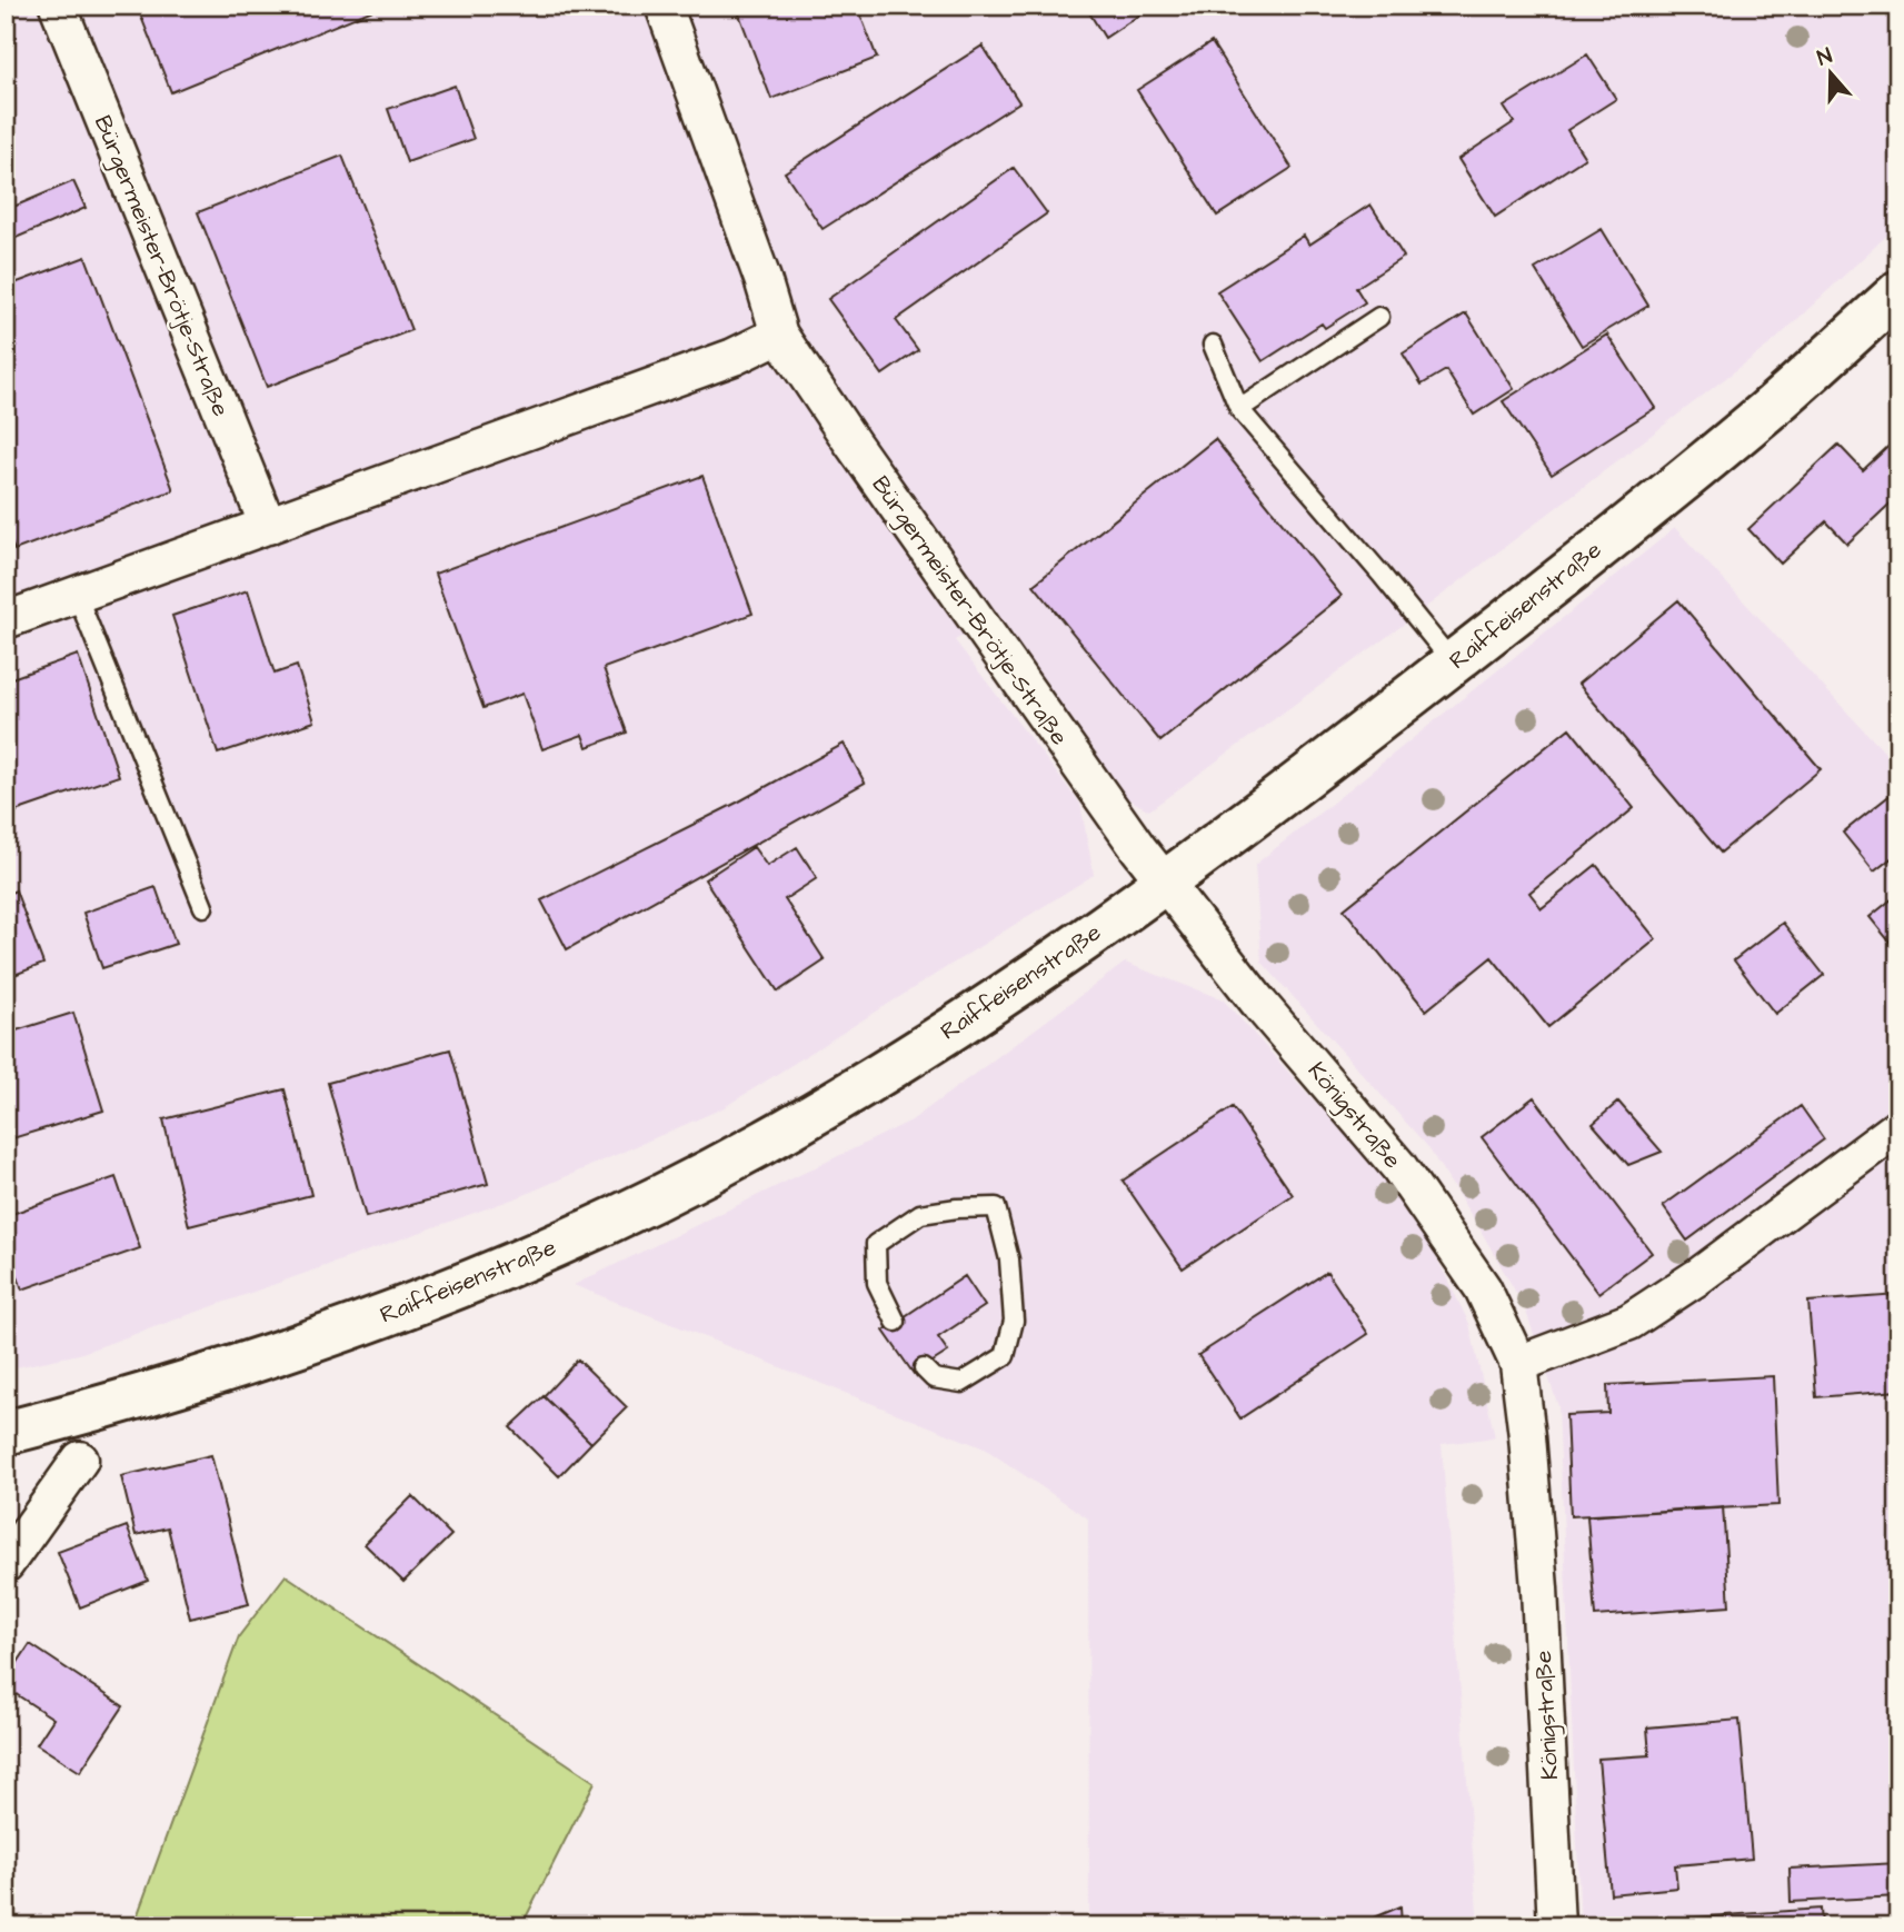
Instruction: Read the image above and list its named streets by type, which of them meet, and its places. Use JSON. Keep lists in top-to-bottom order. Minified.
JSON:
{"streets":{"main road":["Raiffeisenstraße"],"street":["Bürgermeister-Brötje-Straße","Königstraße"]},"crossings":[["Bürgermeister-Brötje-Straße","Raiffeisenstraße"],["Bürgermeister-Brötje-Straße","Königstraße"],["Raiffeisenstraße","Königstraße"]],"north":"top"}
